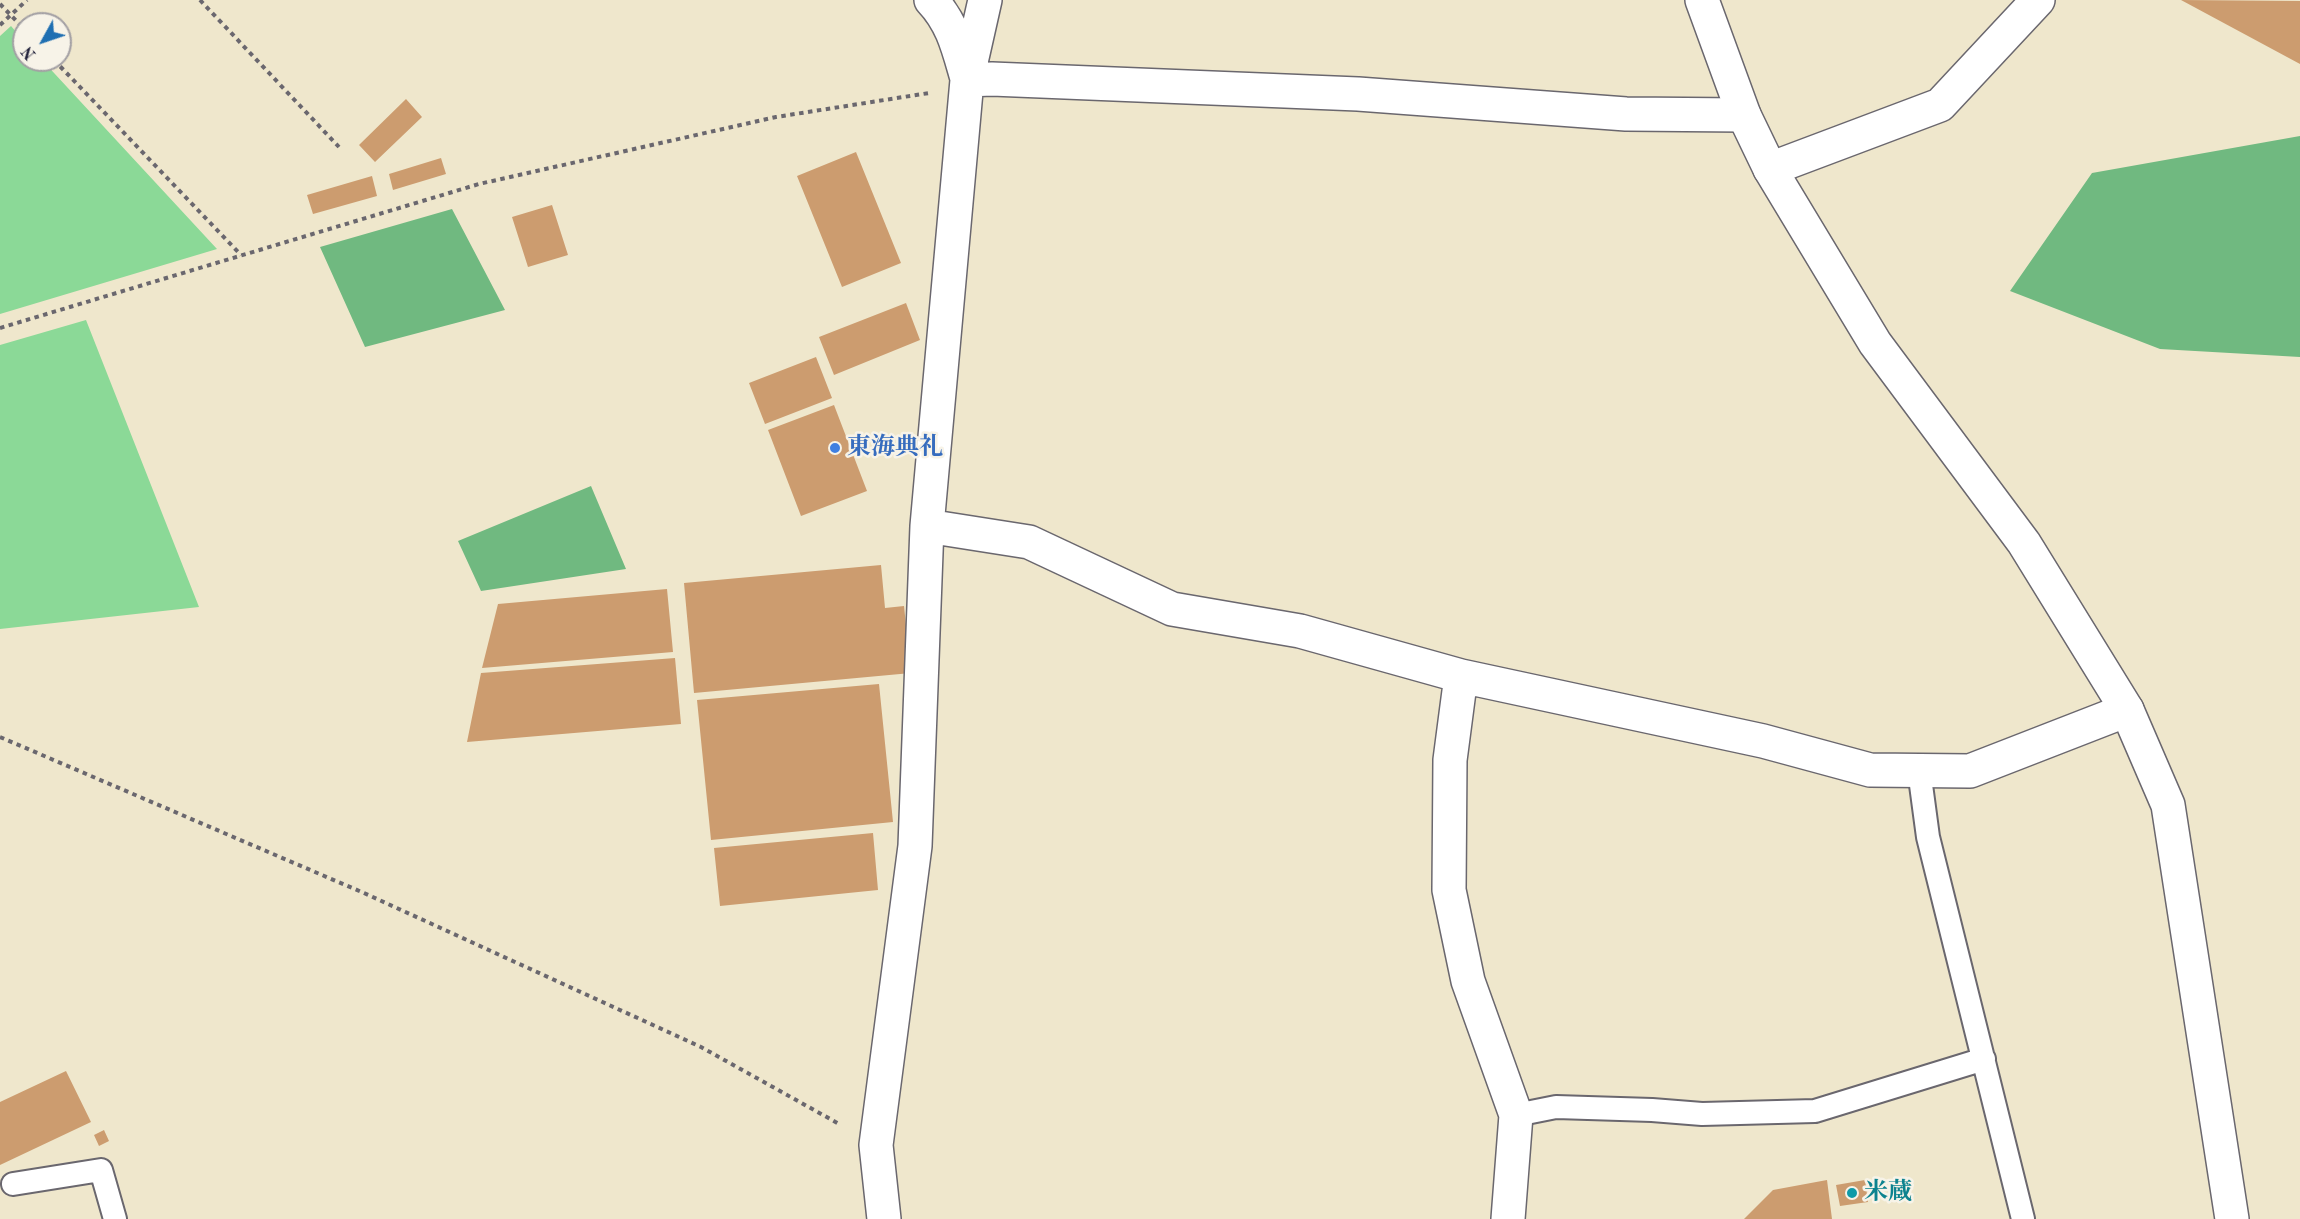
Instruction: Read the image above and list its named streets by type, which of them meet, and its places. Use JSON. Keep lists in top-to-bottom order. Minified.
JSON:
{"places":["東海典礼","米蔵"],"north":"bottom left"}
